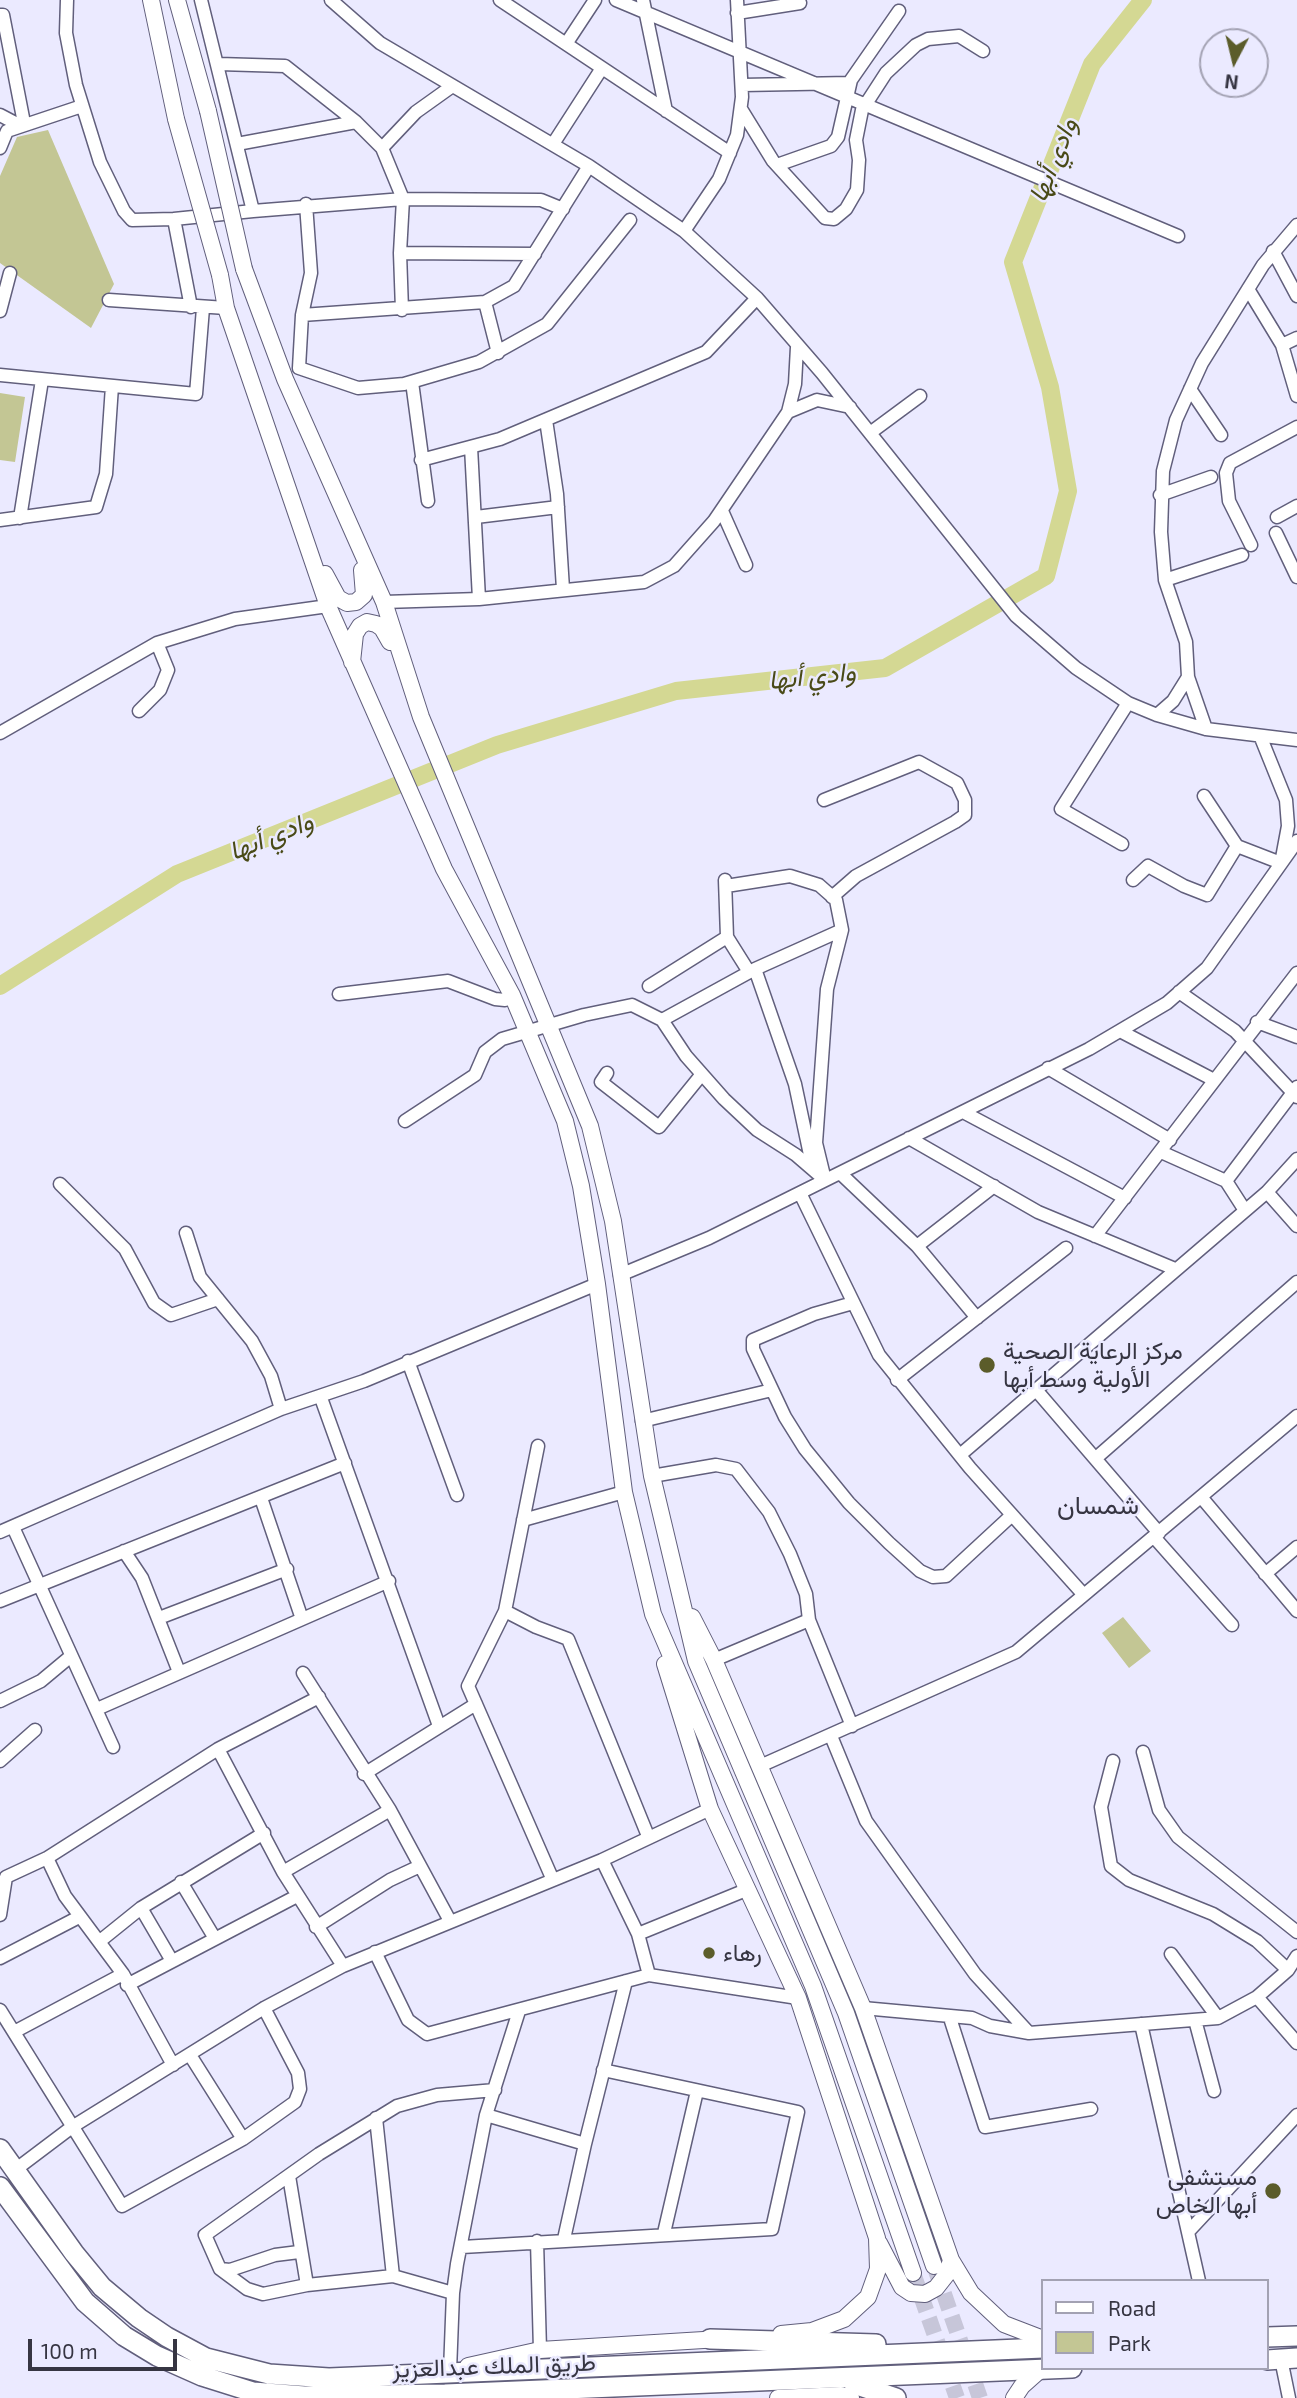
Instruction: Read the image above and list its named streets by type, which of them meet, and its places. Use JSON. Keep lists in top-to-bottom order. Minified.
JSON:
{"streets":{"highway":["طريق الملك عبدالعزيز"]},"districts":["شمسان"],"water":["وادي أبها"],"places":["مركز الرعاية الصحية الأولية وسط أبها","رهاء","مستشفى أبها الخاص"],"legend":["Road","Park"],"scale_bar":"100 m","north":"bottom"}
